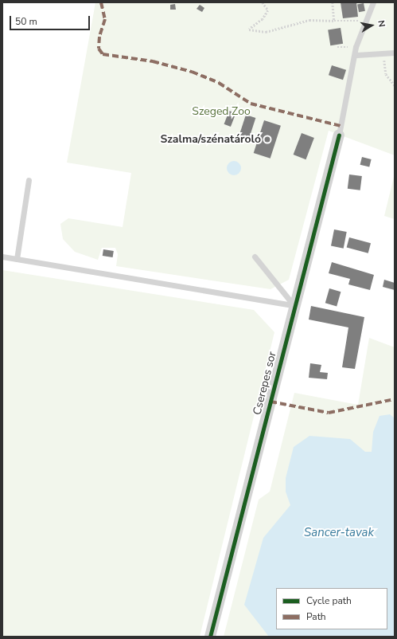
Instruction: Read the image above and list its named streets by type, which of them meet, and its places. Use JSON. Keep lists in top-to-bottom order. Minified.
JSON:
{"streets":{"street":["Cserepes sor"]},"water":["Sancer-tavak"],"parks":["Szeged Zoo"],"places":["Szalma/szénatároló"],"legend":["Cycle path","Path"],"scale_bar":"50 m","north":"right"}
